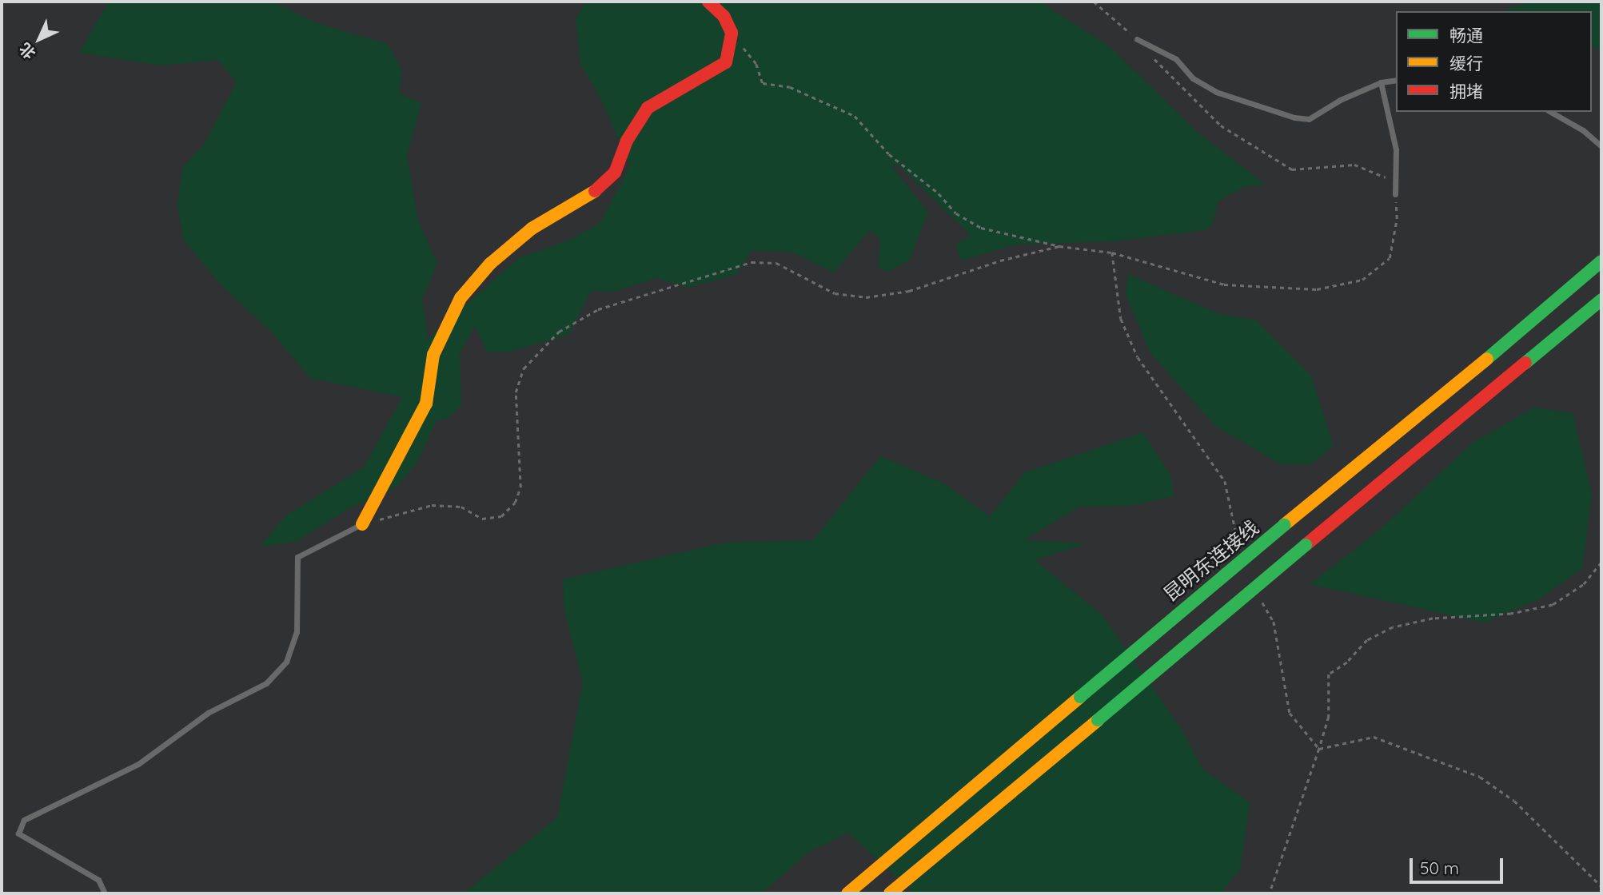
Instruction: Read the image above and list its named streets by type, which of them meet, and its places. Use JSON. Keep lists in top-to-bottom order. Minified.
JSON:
{"streets":{"main road":["昆明东连接线"]},"legend":["畅通","缓行","拥堵"],"scale_bar":"50 m","north":"bottom left"}
